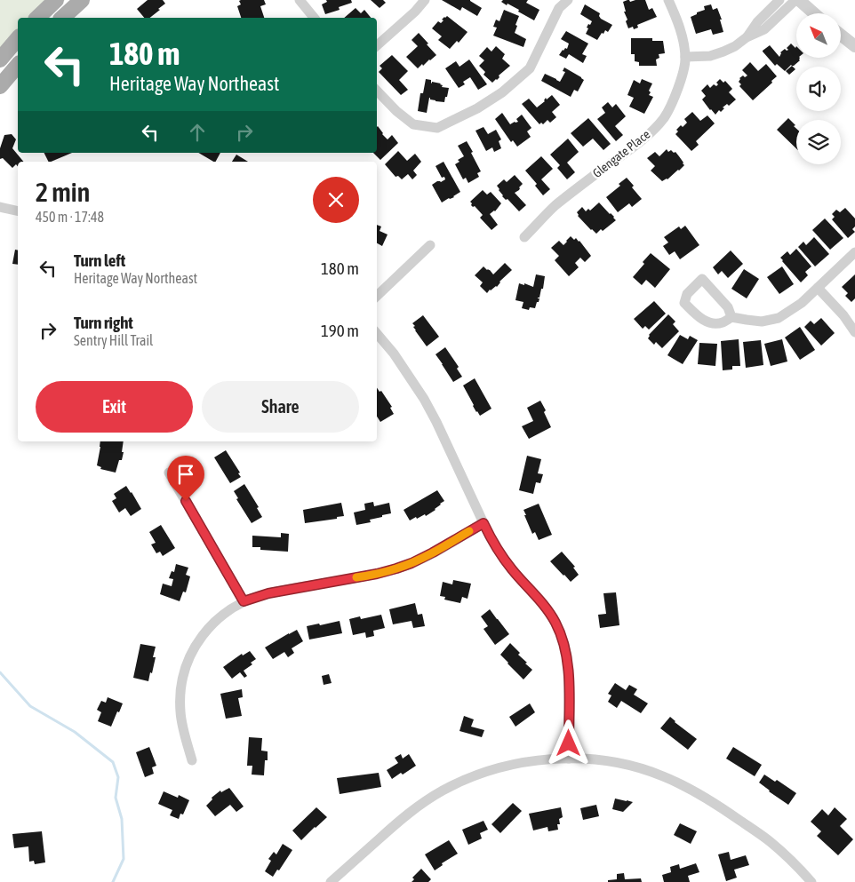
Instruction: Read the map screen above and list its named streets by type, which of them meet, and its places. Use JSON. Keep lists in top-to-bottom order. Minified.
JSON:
{"streets":{"street":["Glengate Place"]},"north":"top left","page":{"turn":["180 m","Heritage Way Northeast"],"heading":["2 min","450 m · 17:48"],"list":[{"name":"Turn left","note":"Heritage Way Northeast","value":"180 m"},{"name":"Turn right","note":"Sentry Hill Trail","value":"190 m"}],"buttons":["Exit","Share"]}}
